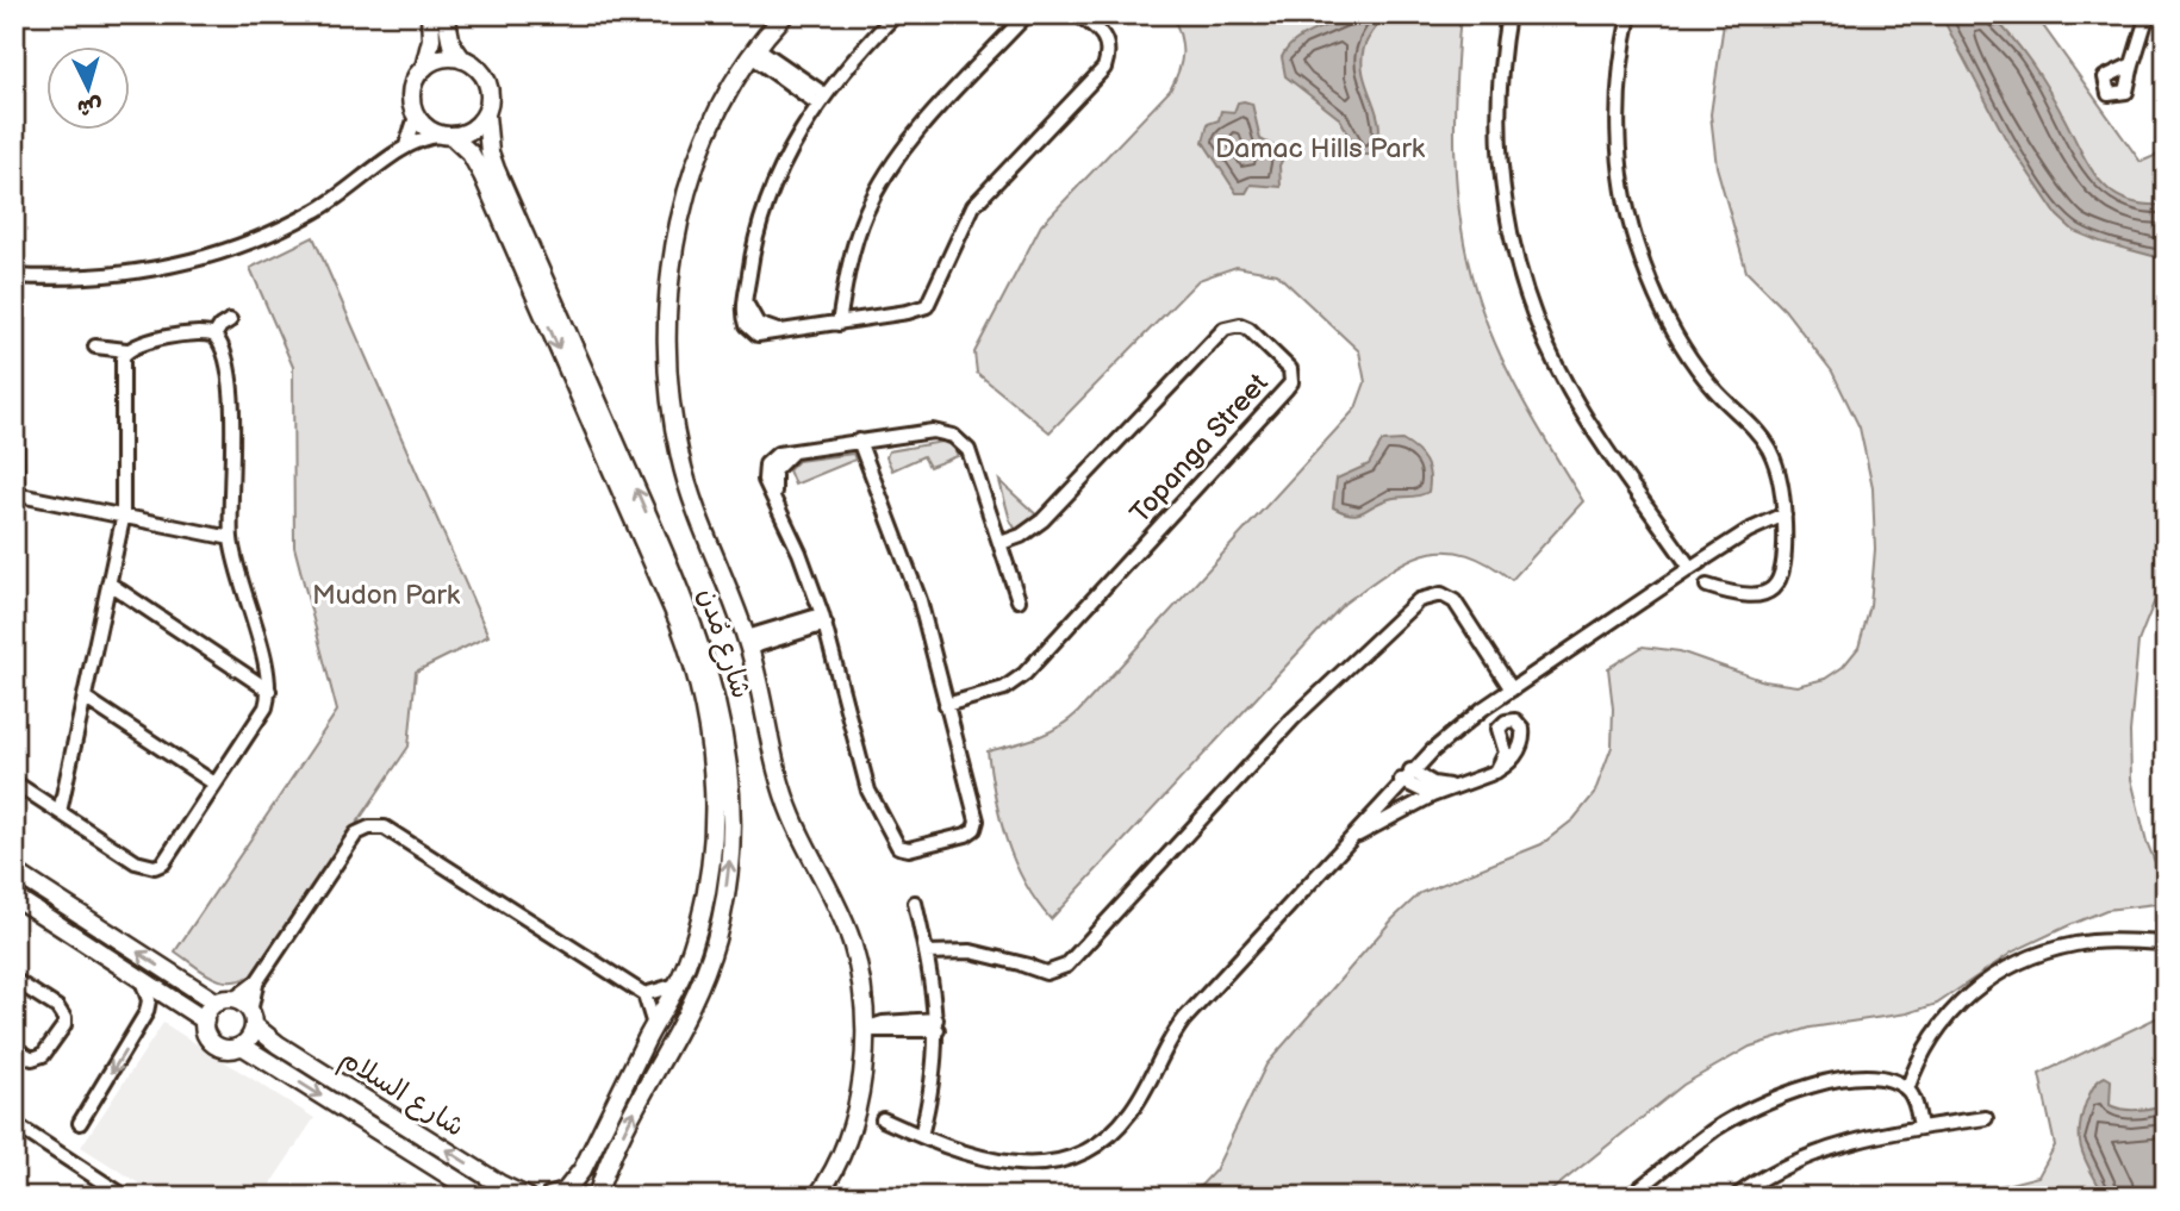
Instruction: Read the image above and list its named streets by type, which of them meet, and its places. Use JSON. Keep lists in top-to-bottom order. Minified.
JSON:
{"streets":{"street":["Topanga Street","شارع مُدن","شارع السلام"]},"parks":["Damac Hills Park","Mudon Park"],"north":"bottom"}
